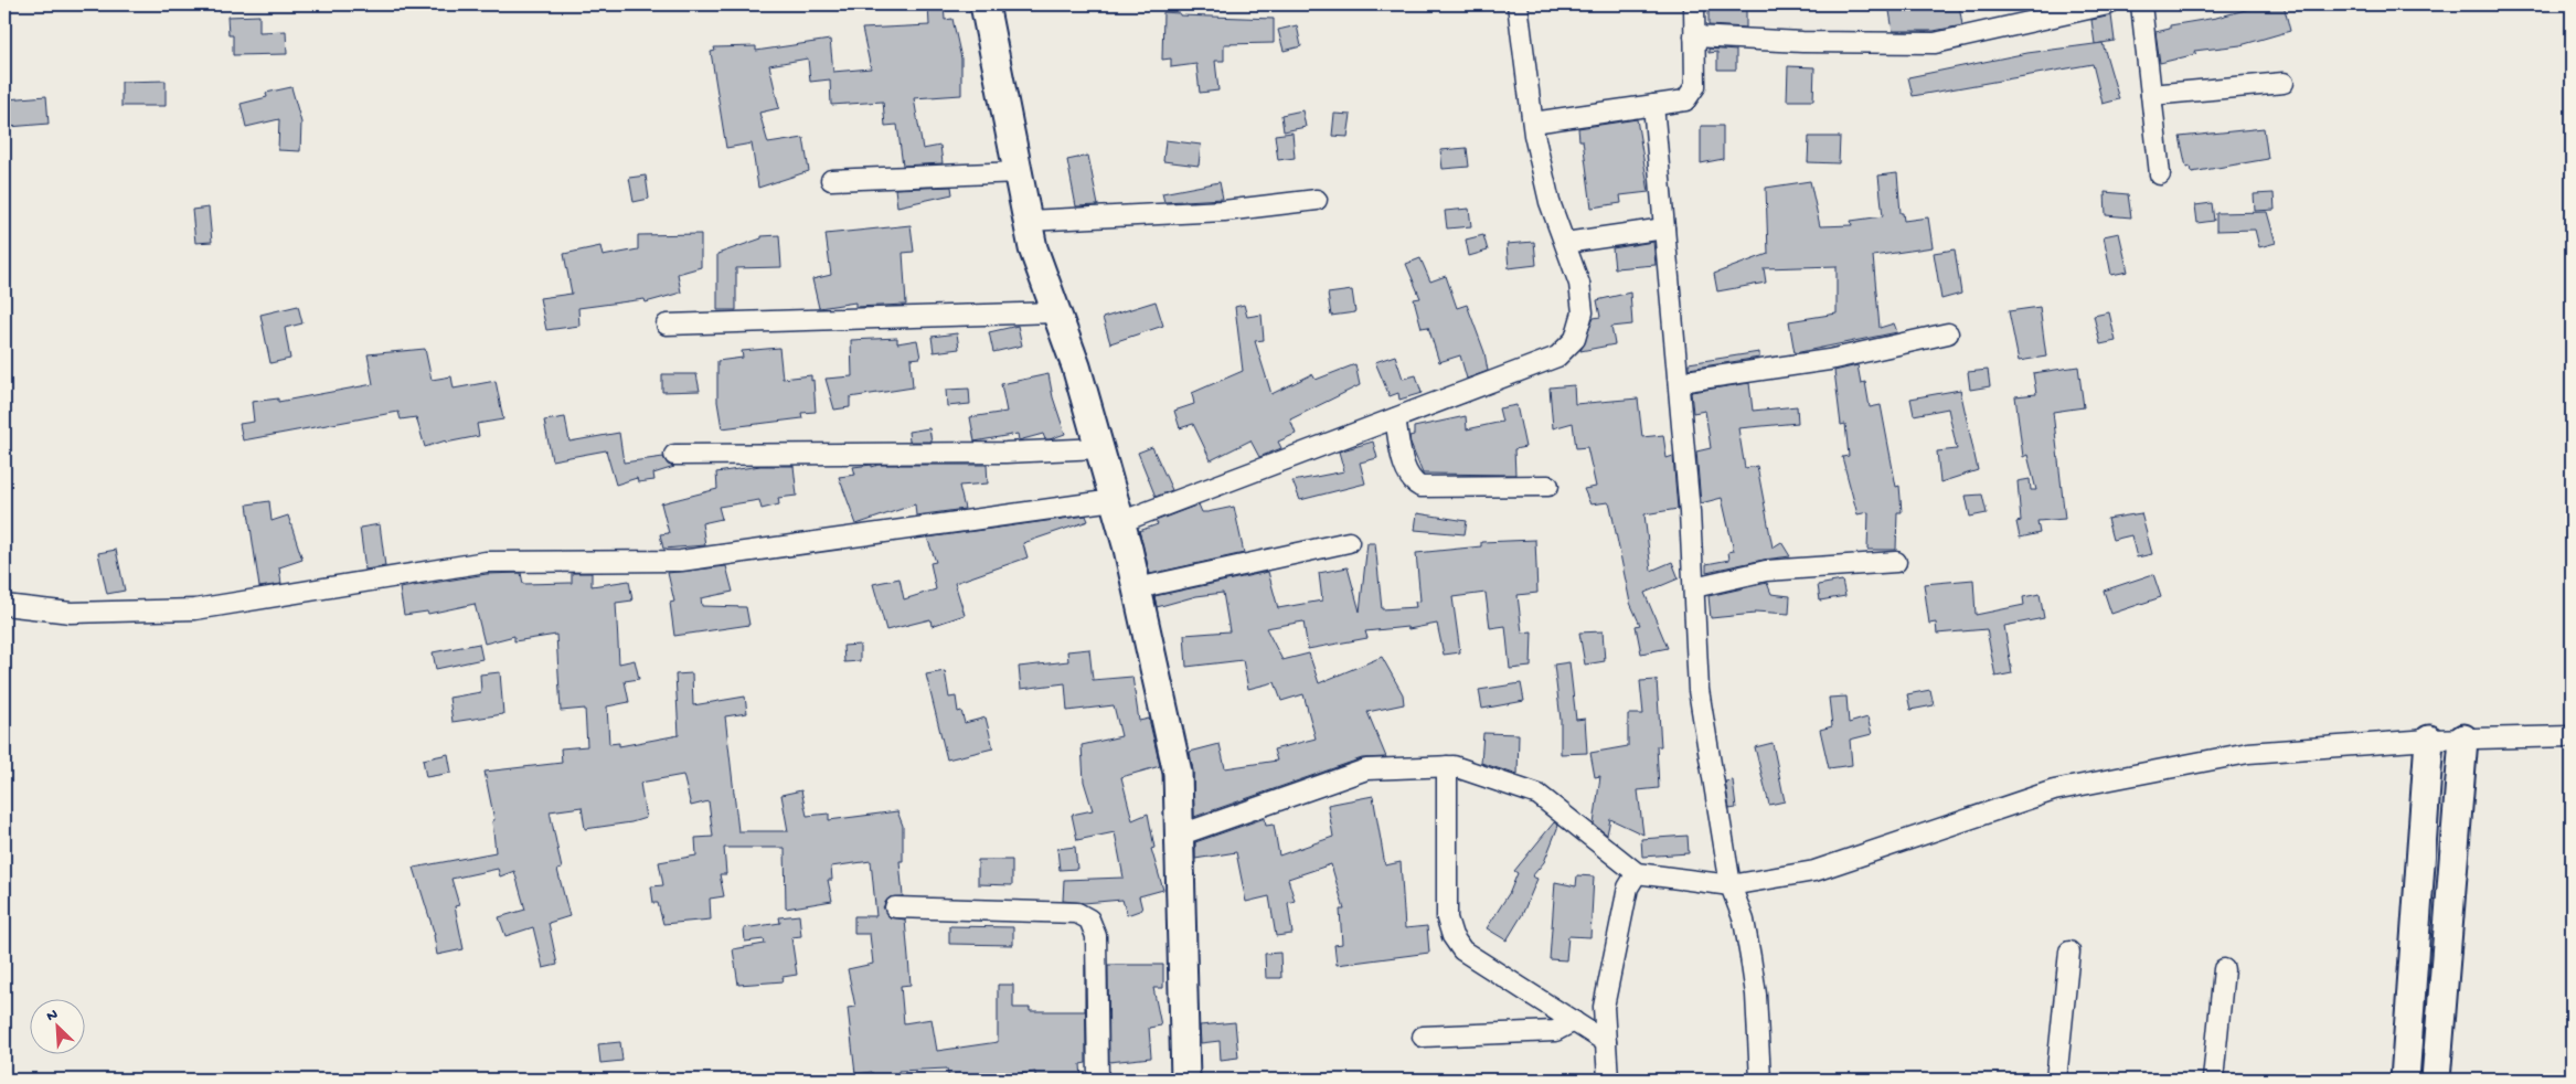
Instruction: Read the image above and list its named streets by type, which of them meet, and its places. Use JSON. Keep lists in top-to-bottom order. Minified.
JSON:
{"north":"top left"}
